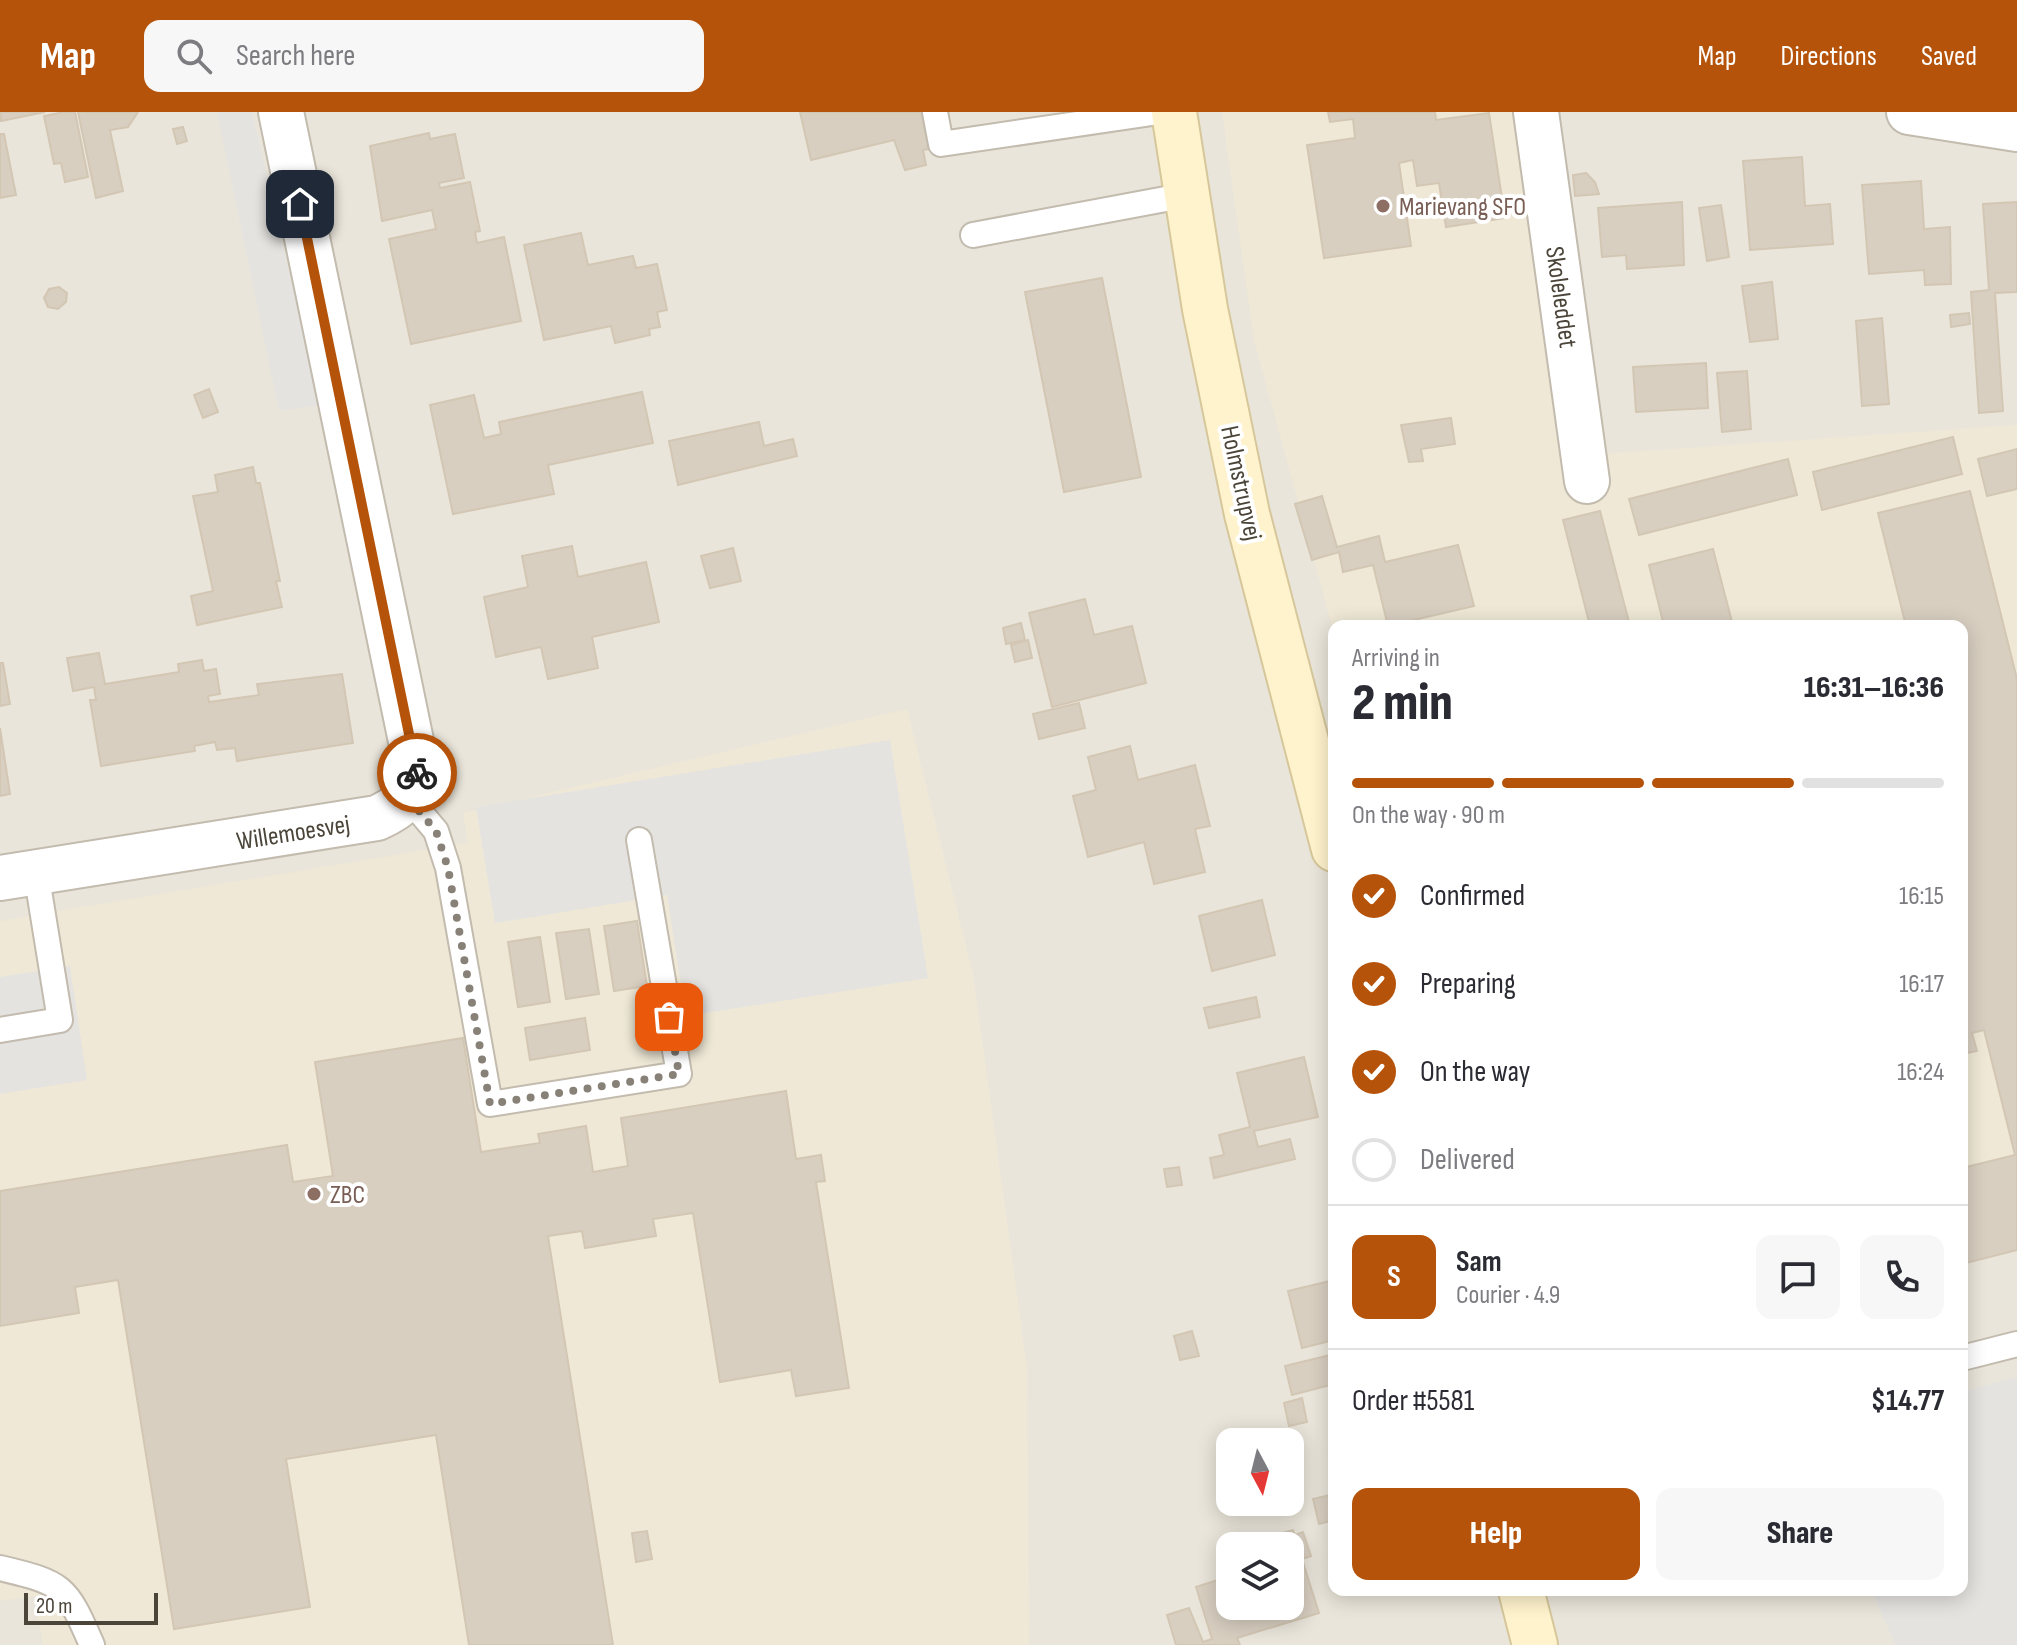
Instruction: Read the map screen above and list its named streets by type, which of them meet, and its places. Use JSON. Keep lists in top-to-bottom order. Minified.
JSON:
{"streets":{"street":["Skoleleddet","Holmstrupvej","Willemoesvej"]},"places":["Marievang SFO","ZBC"],"scale_bar":"20 m","north":"bottom","page":{"header":"Map","search":"Search here","nav":["Map","Directions","Saved"],"heading":["2 min","Arriving in","16:31–16:36"],"panel":["Sam","Courier · 4.9","Order #5581","$14.77"],"bar":"On the way · 90 m","list":[["Confirmed","16:15"],["Preparing","16:17"],["On the way","16:24"],"Delivered"],"round":"S","buttons":["Help","Share"],"scale":"20 m"}}
